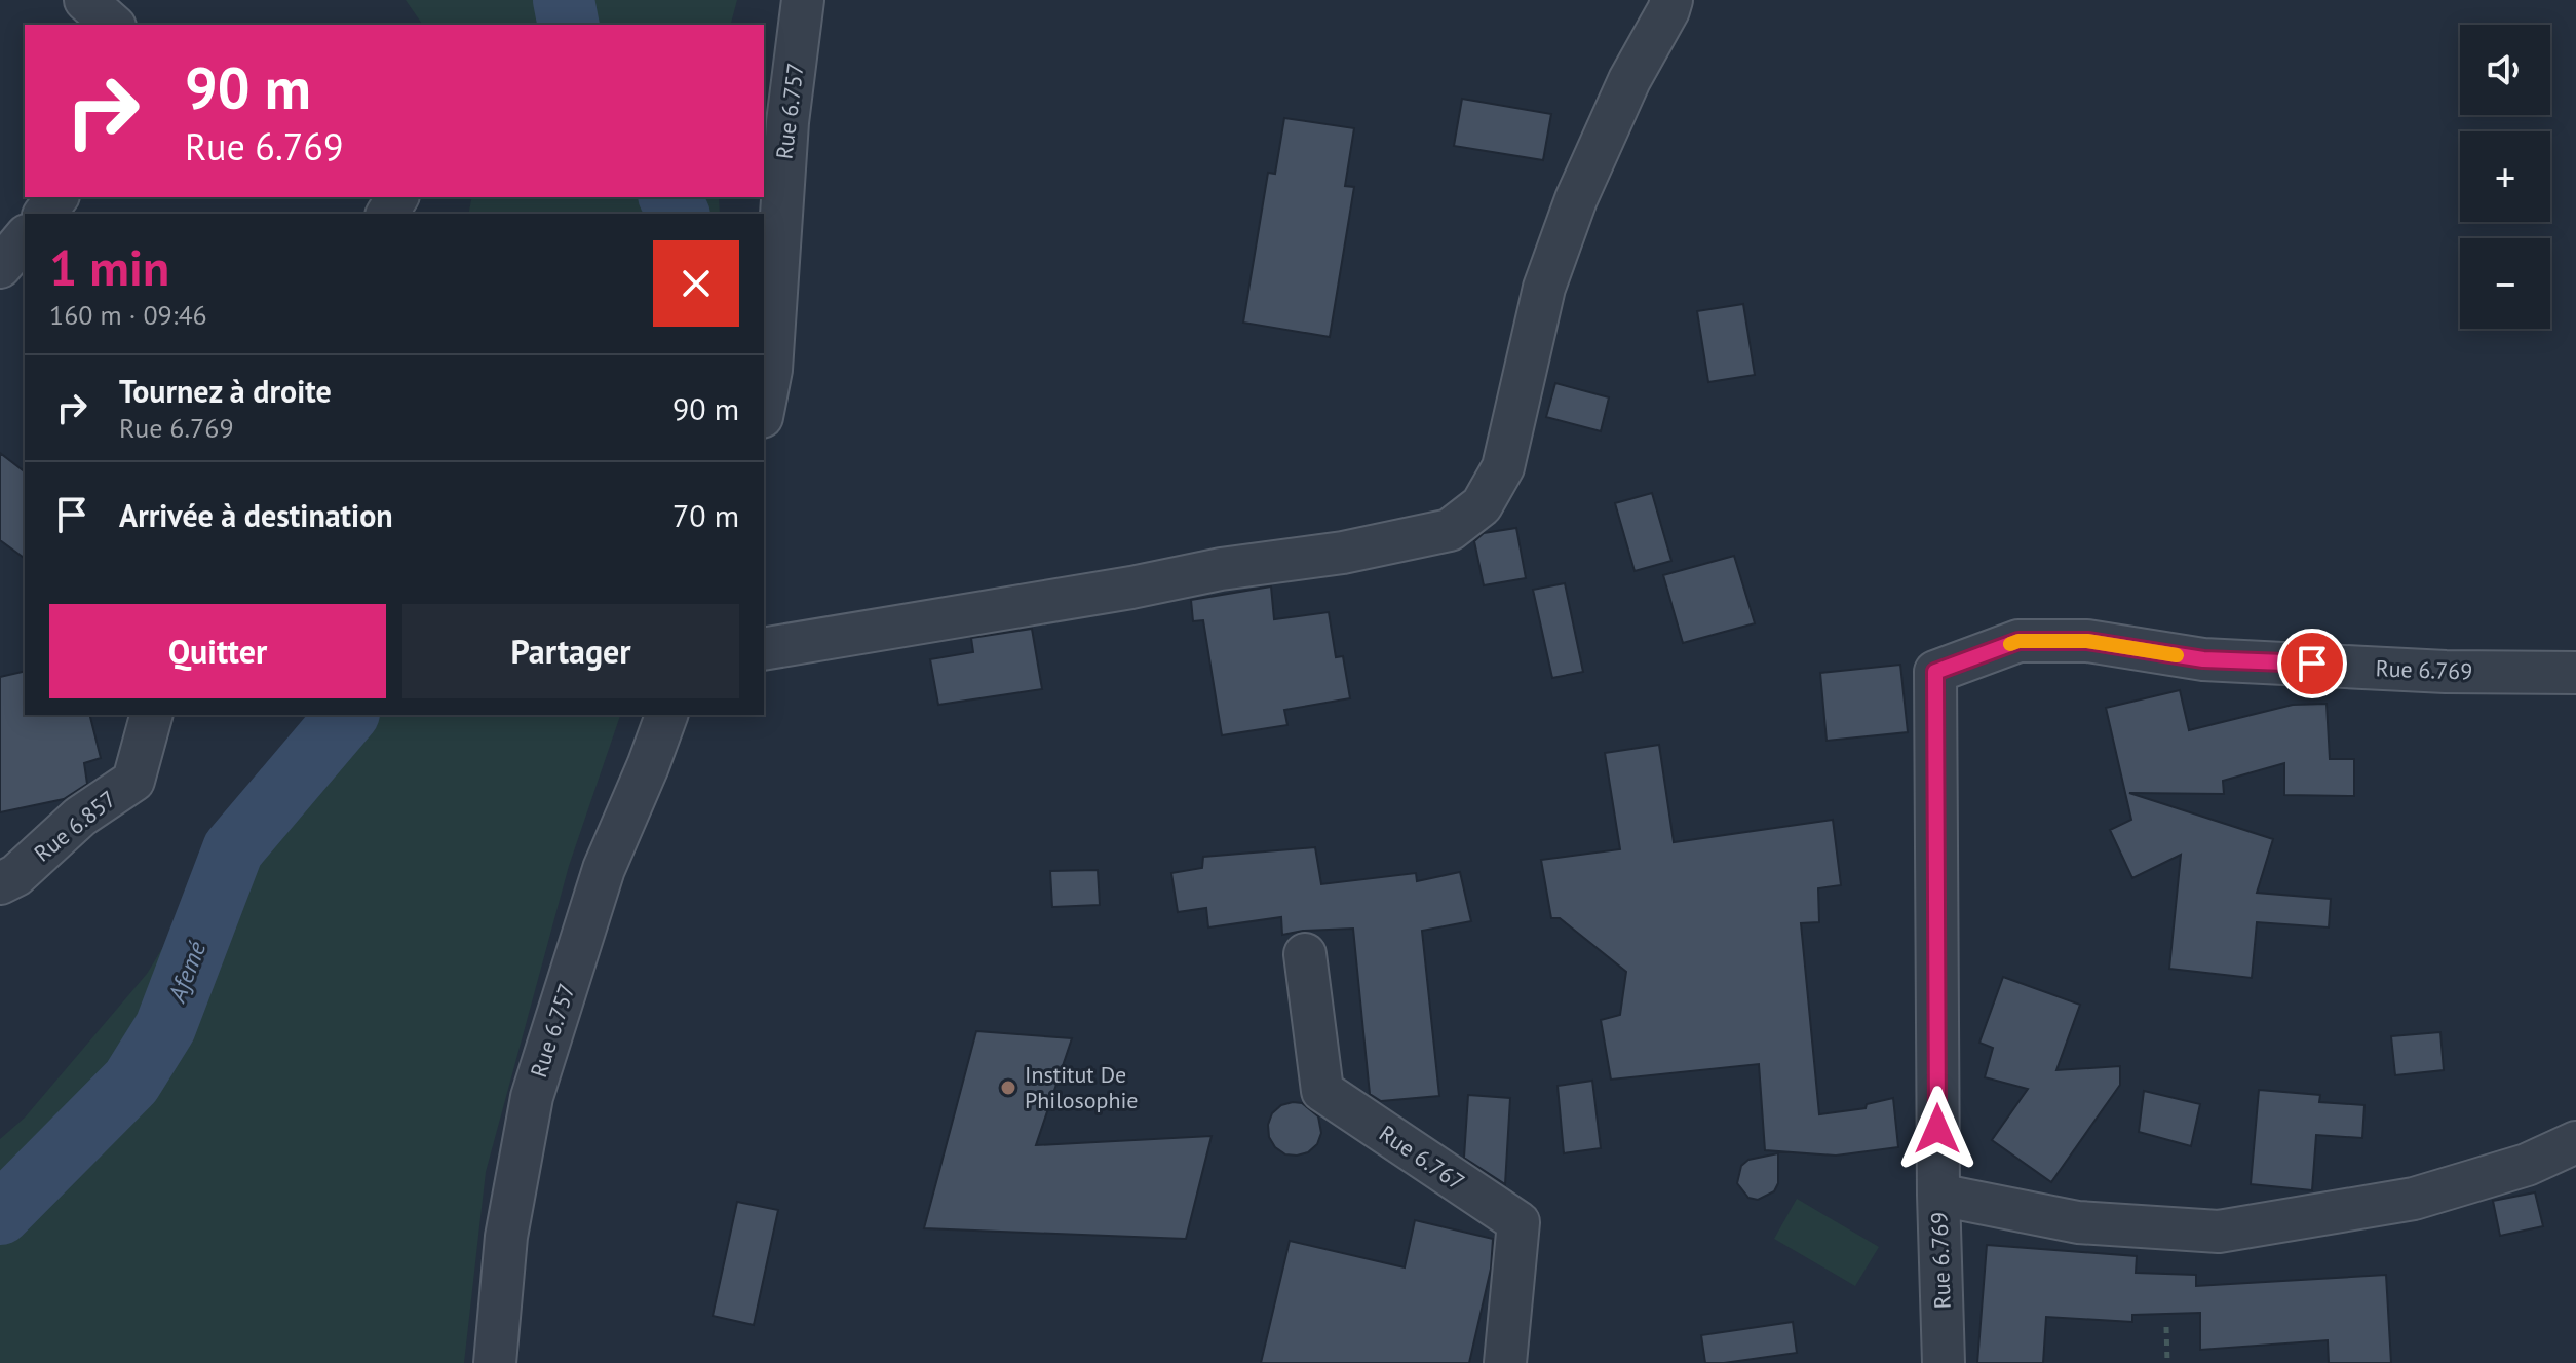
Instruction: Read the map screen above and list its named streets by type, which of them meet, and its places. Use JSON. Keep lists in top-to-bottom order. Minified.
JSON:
{"streets":{"street":["Rue 6.757","Rue 6.769","Rue 6.857","Rue 6.767"]},"water":["Afemé"],"places":["Institut De Philosophie"],"page":{"map_buttons":["+","−"],"turn":["90 m","Rue 6.769"],"heading":["1 min","160 m · 09:46"],"list":[{"name":"Tournez à droite","note":"Rue 6.769","value":"90 m"},{"name":"Arrivée à destination","value":"70 m"}],"buttons":["Quitter","Partager"]}}
